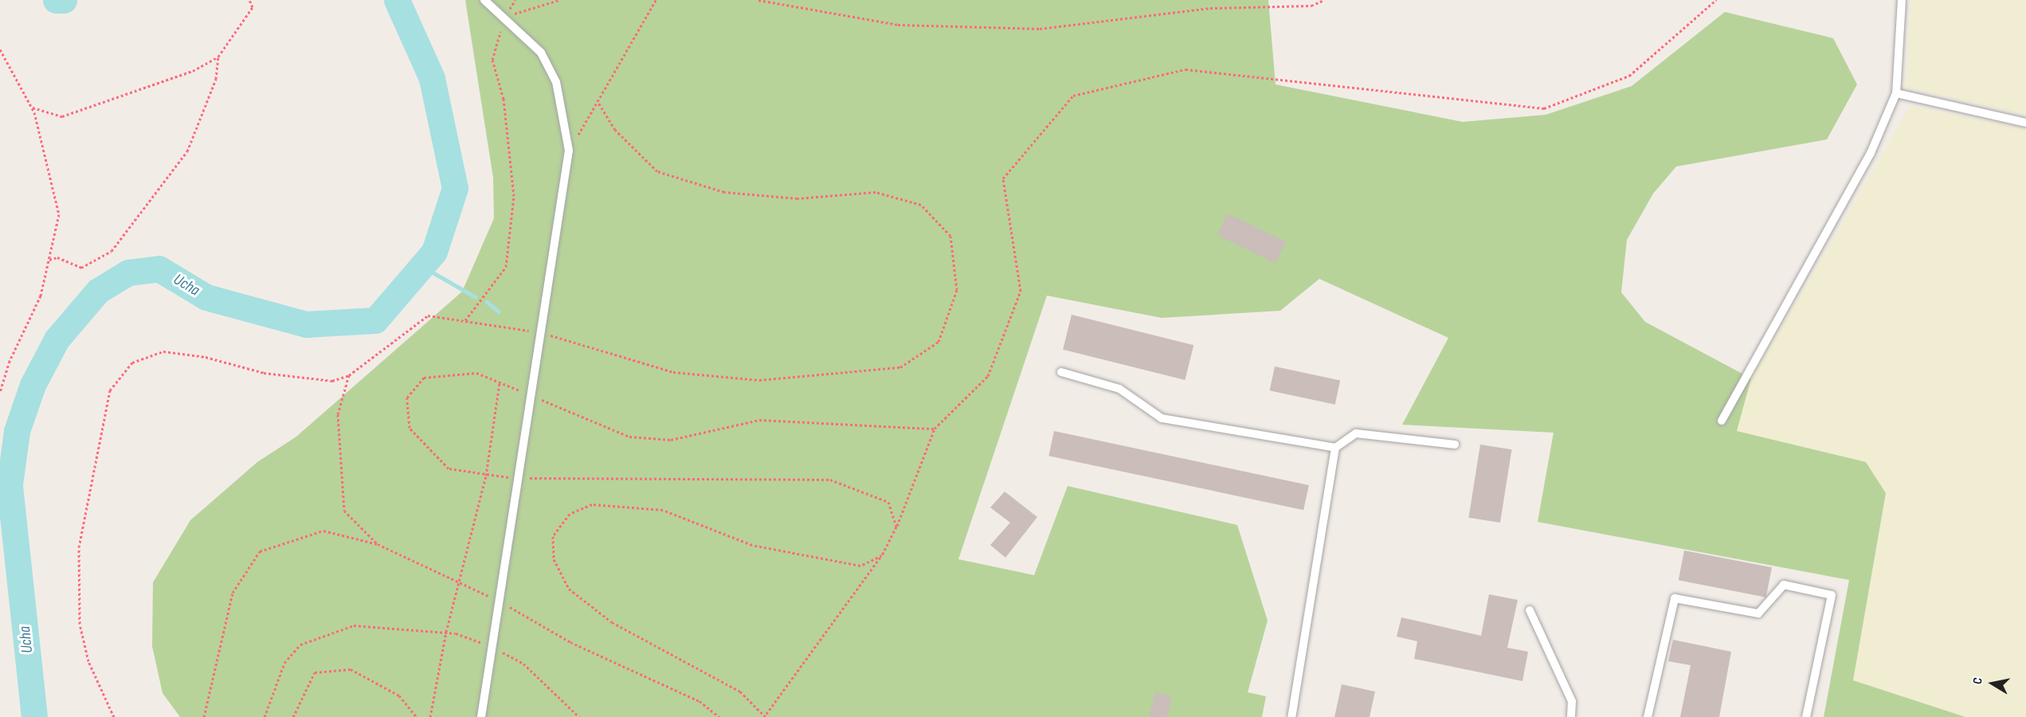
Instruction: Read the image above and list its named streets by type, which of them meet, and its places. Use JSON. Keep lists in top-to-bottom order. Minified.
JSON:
{"water":["Ucha"],"north":"left"}
